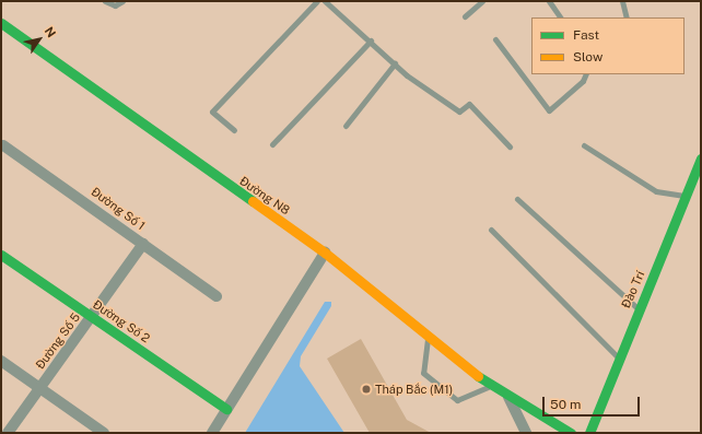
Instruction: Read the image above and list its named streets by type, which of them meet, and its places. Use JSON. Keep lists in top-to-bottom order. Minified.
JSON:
{"streets":{"street":["Đường N8","Đường Số 1","Đào Trí","Đường Số 2","Đường Số 5"]},"crossings":[["Đường Số 1","Đường Số 5"],["Đường Số 2","Đường Số 5"]],"places":["Tháp Bắc (M1)"],"legend":["Fast","Slow"],"scale_bar":"50 m","north":"top right"}
